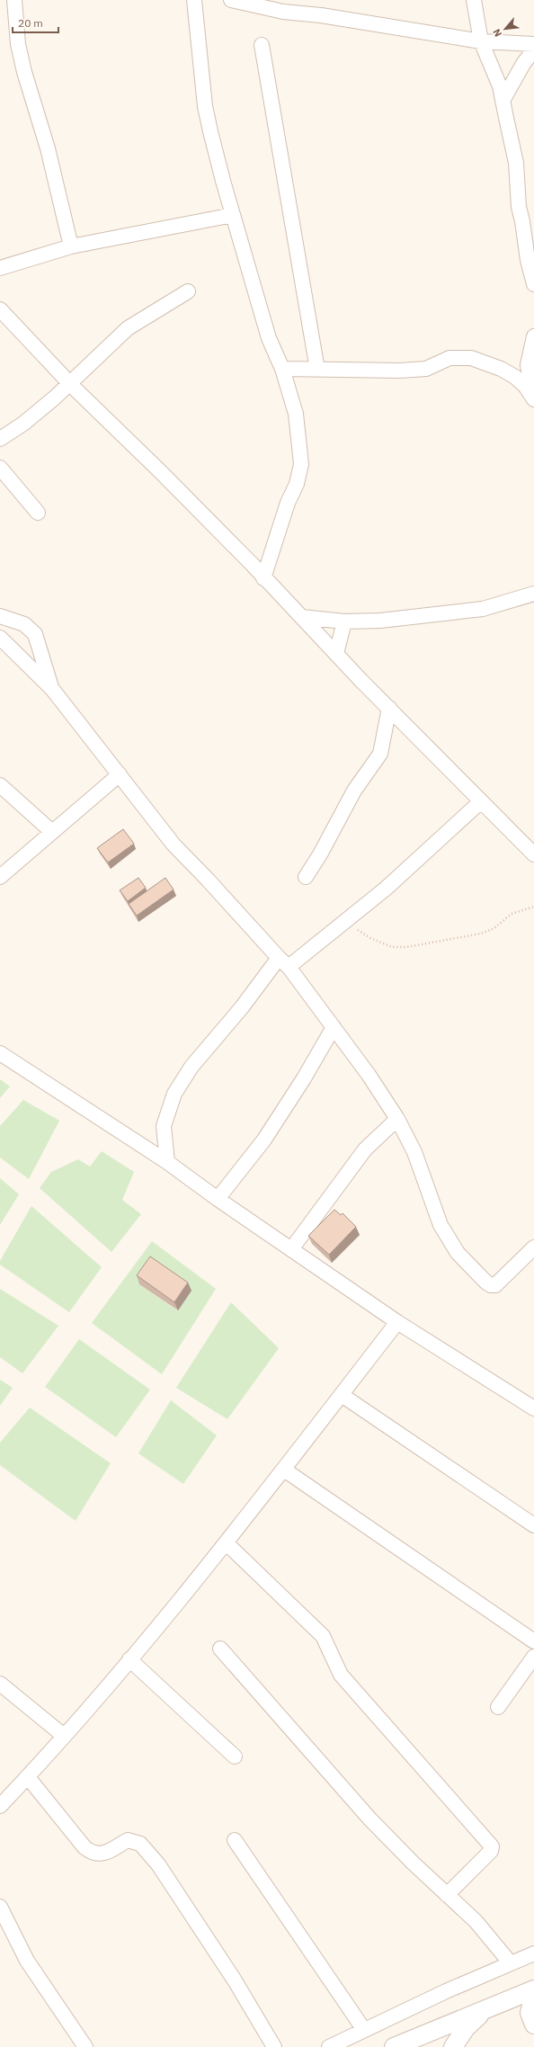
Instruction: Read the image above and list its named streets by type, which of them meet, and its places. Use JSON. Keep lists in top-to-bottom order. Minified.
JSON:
{"scale_bar":"20 m","north":"bottom left"}
